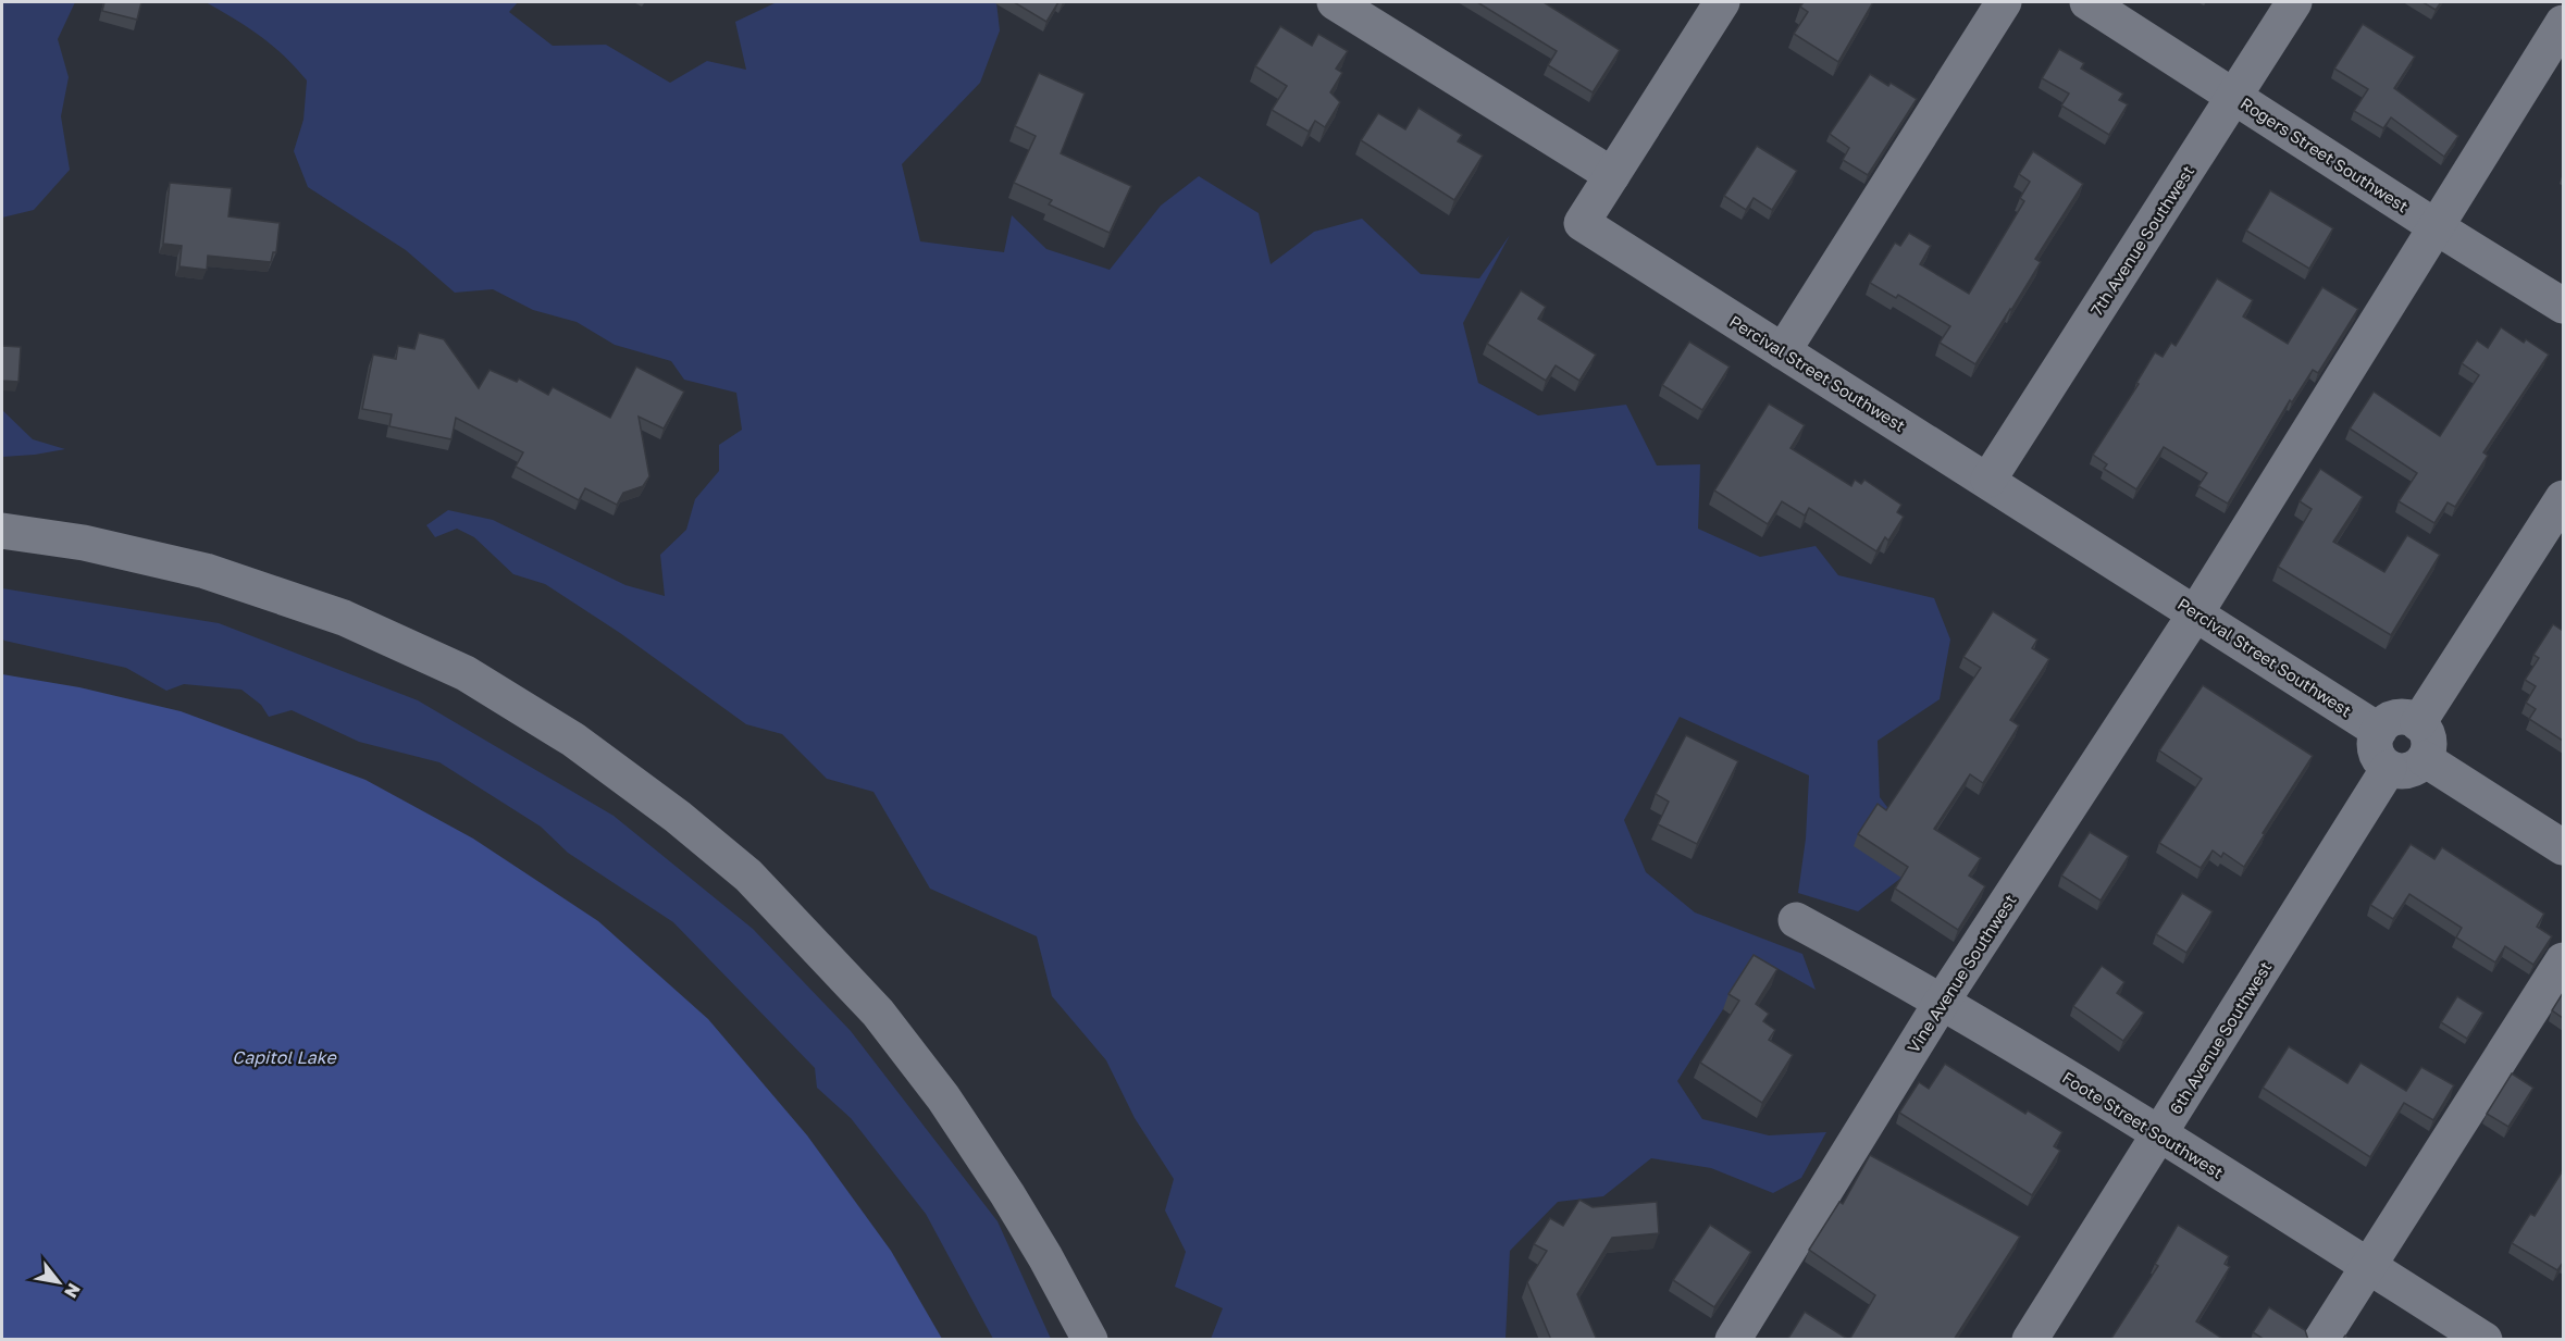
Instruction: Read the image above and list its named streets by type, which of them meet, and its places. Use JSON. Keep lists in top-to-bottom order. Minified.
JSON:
{"streets":{"street":["Rogers Street Southwest","7th Avenue Southwest","Percival Street Southwest","Vine Avenue Southwest","6th Avenue Southwest","Foote Street Southwest"]},"crossings":[["Rogers Street Southwest","7th Avenue Southwest"],["Rogers Street Southwest","Vine Avenue Southwest"],["7th Avenue Southwest","Percival Street Southwest"],["Percival Street Southwest","Vine Avenue Southwest"],["Percival Street Southwest","6th Avenue Southwest"],["Vine Avenue Southwest","Foote Street Southwest"],["6th Avenue Southwest","Foote Street Southwest"]],"water":["Capitol Lake"],"north":"bottom right"}
